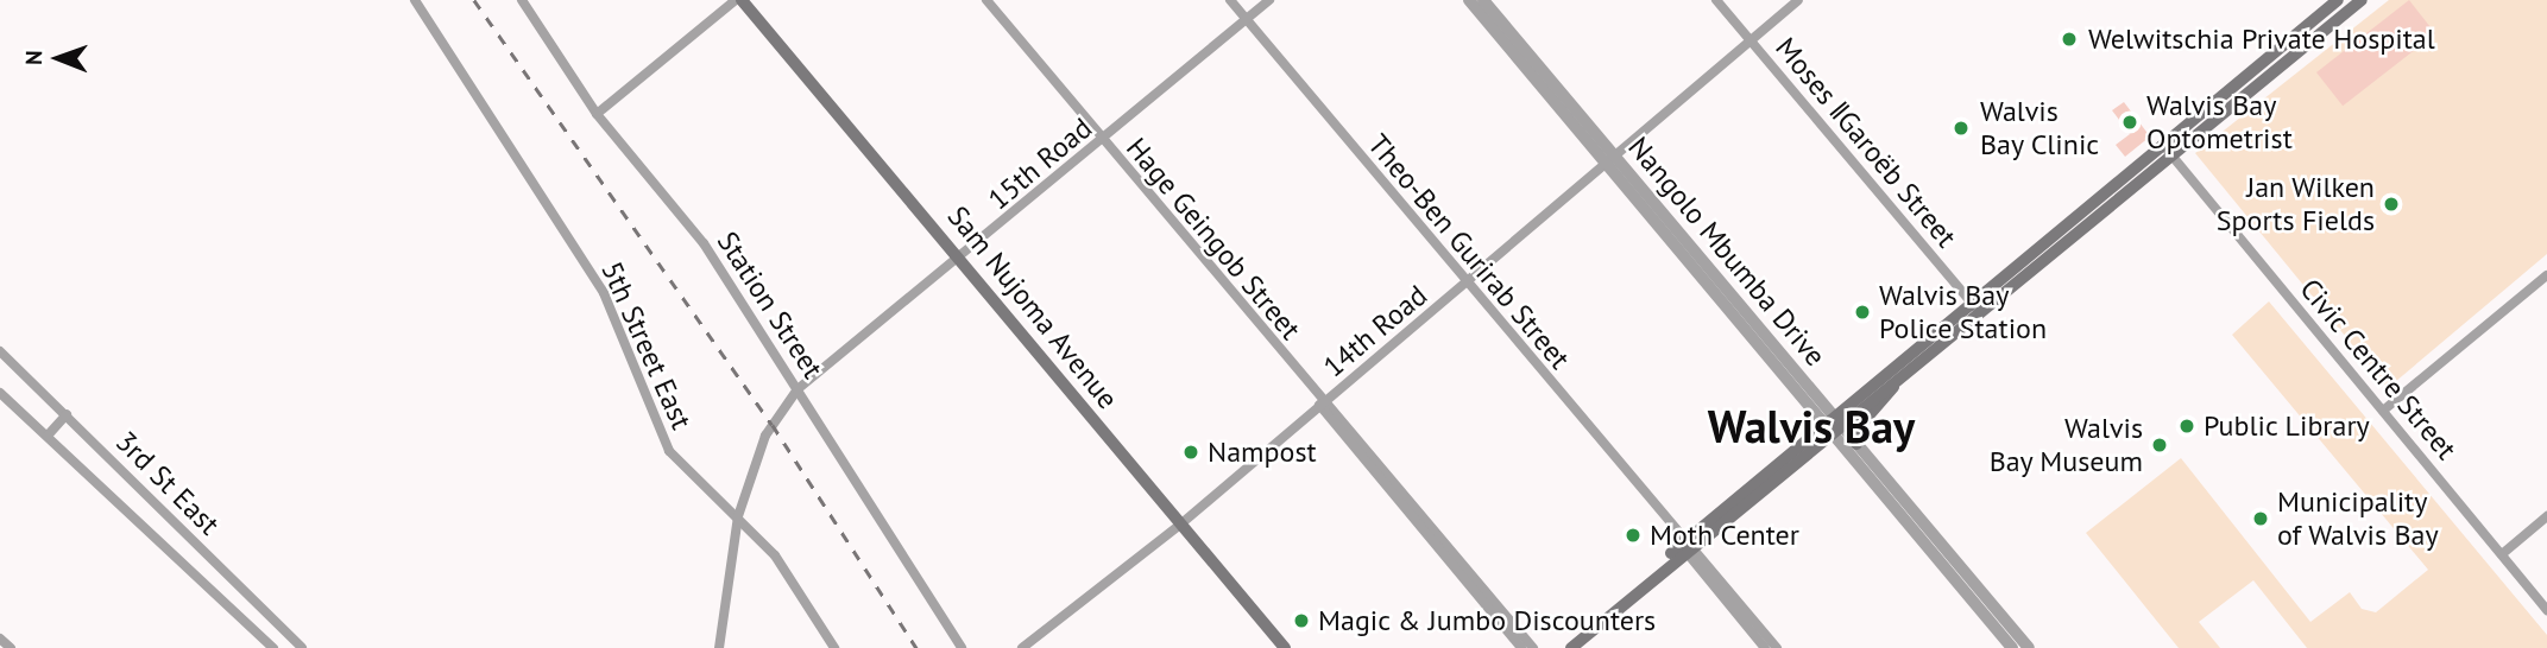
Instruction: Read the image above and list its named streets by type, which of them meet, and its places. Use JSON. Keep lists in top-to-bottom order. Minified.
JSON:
{"streets":{"main road":["Sam Nujoma Avenue"],"street":["Moses ǁGaroëb Street","15th Road","Hage Geingob Street","Theo-Ben Gurirab Street","Nangolo Mbumba Drive","Station Street","14th Road","5th Street East","Civic Centre Street","3rd St East"]},"crossings":[["Moses ǁGaroëb Street","14th Road"],["15th Road","Hage Geingob Street"],["15th Road","Theo-Ben Gurirab Street"],["15th Road","Station Street"],["15th Road","Sam Nujoma Avenue"],["15th Road","5th Street East"],["Hage Geingob Street","14th Road"],["Theo-Ben Gurirab Street","14th Road"],["Nangolo Mbumba Drive","14th Road"],["Sam Nujoma Avenue","14th Road"]],"districts":["Walvis Bay"],"places":["Welwitschia Private Hospital","Walvis Bay Optometrist","Walvis Bay Clinic","Jan Wilken Sports Fields","Walvis Bay Police Station","Public Library","Walvis Bay Museum","Nampost","Municipality of Walvis Bay","Moth Center","Magic & Jumbo Discounters"],"north":"left"}
